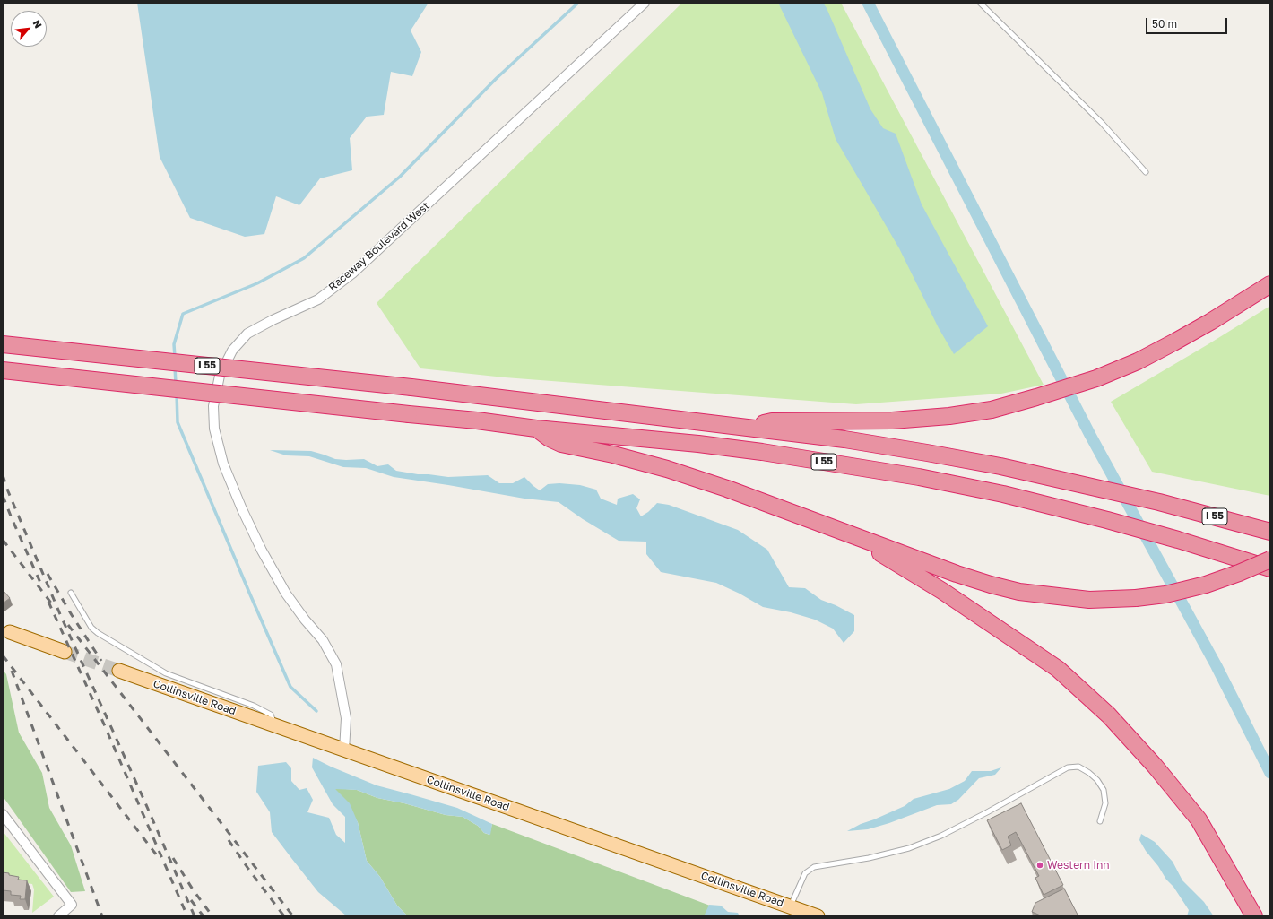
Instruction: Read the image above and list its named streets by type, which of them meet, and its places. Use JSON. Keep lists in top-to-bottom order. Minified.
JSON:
{"streets":{"highway":["I 55"],"main road":["Collinsville Road"],"street":["Raceway Boulevard West"]},"crossings":[["Raceway Boulevard West","Collinsville Road"]],"places":["Western Inn"],"scale_bar":"50 m","north":"top right"}
